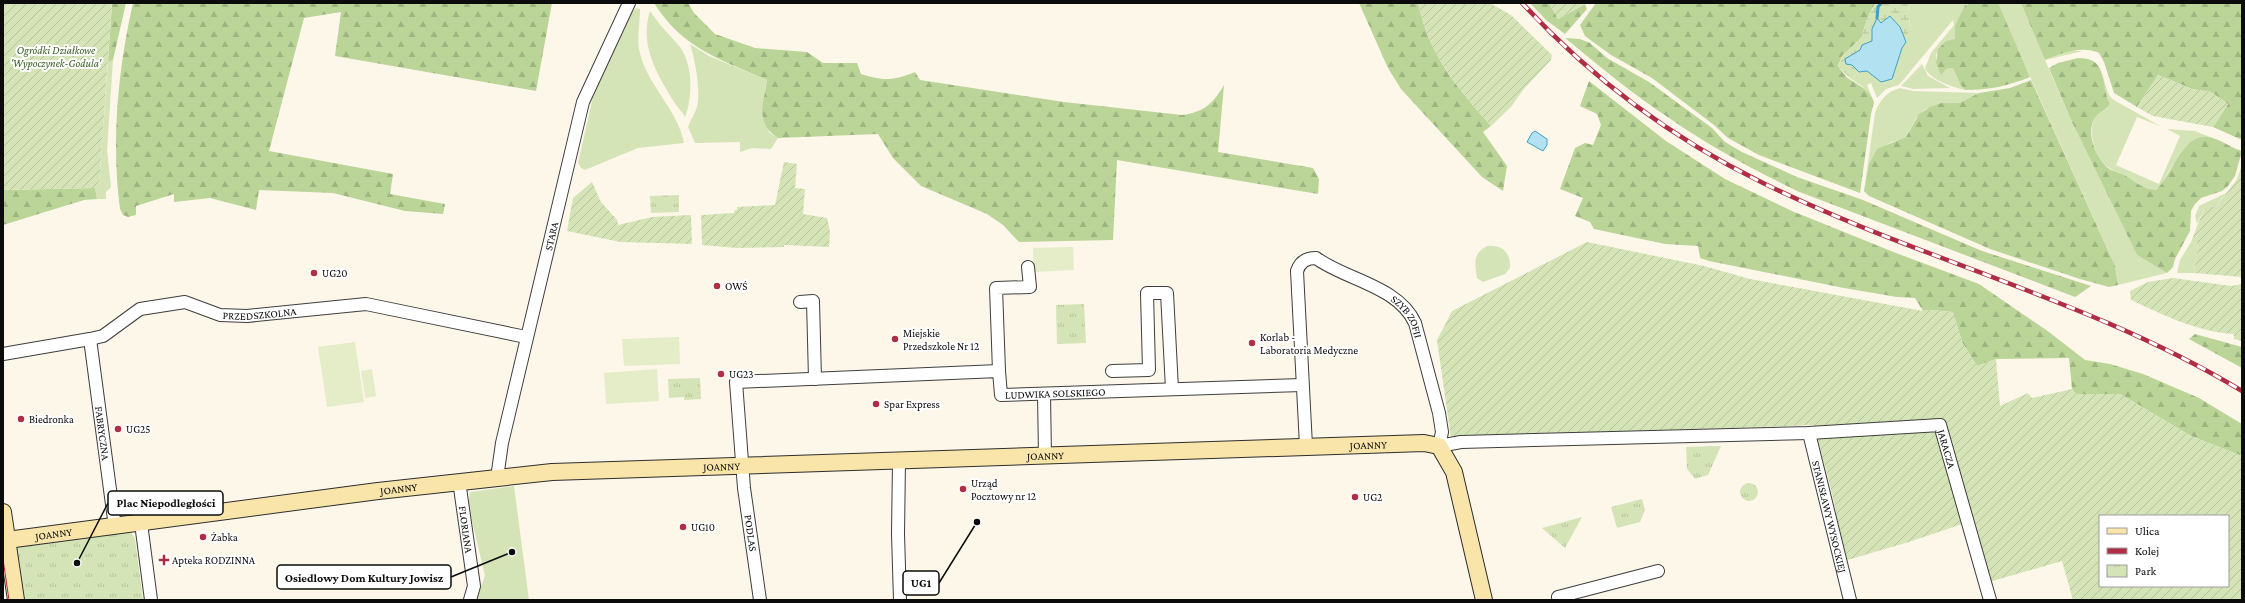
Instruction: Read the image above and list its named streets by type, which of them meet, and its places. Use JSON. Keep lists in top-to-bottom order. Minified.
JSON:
{"streets":{"street":["STARA","PRZEDSZKOLNA","SZYB ZOFII","LUDWIKA SOLSKIEGO","FABRYCZNA","JOANNY","JARACZA","STANISŁAWY WYSOCKIEJ","FLORIANA","PODLAS"]},"crossings":[["STARA","PRZEDSZKOLNA"],["STARA","JOANNY"],["PRZEDSZKOLNA","FABRYCZNA"],["SZYB ZOFII","LUDWIKA SOLSKIEGO"],["SZYB ZOFII","JOANNY"],["FABRYCZNA","JOANNY"],["JOANNY","FLORIANA"],["JOANNY","PODLAS"],["JARACZA","STANISŁAWY WYSOCKIEJ"]],"parks":["Ogródki Działkowe 'Wypoczynek-Godula'"],"places":{"other":["UG20","OWŚ","Miejskie Przedszkole Nr 12","Korlab - Laboratoria Medyczne","UG23","Spar Express","Biedronka","UG25","Urząd Pocztowy nr 12","UG2","UG1","UG10","Żabka","Osiedlowy Dom Kultury Jowisz","Plac Niepodległości"],"health":["Apteka RODZINNA"]},"legend":["Ulica","Kolej","Park"]}
